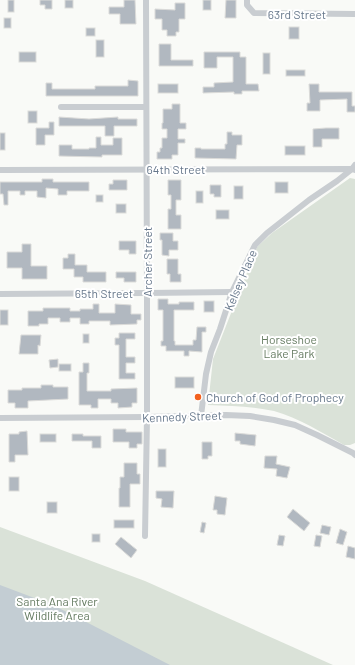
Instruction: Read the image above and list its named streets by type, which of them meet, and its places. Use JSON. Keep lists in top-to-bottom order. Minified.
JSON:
{"streets":{"street":["63rd Street","64th Street","Archer Street","Kelsey Place","65th Street","Kennedy Street"]},"crossings":[["64th Street","Archer Street"],["64th Street","Kelsey Place"],["Archer Street","65th Street"],["Archer Street","Kennedy Street"],["Kelsey Place","65th Street"],["Kelsey Place","Kennedy Street"]],"parks":["Horseshoe Lake Park","Santa Ana River Wildlife Area"],"places":["Church of God of Prophecy"]}
